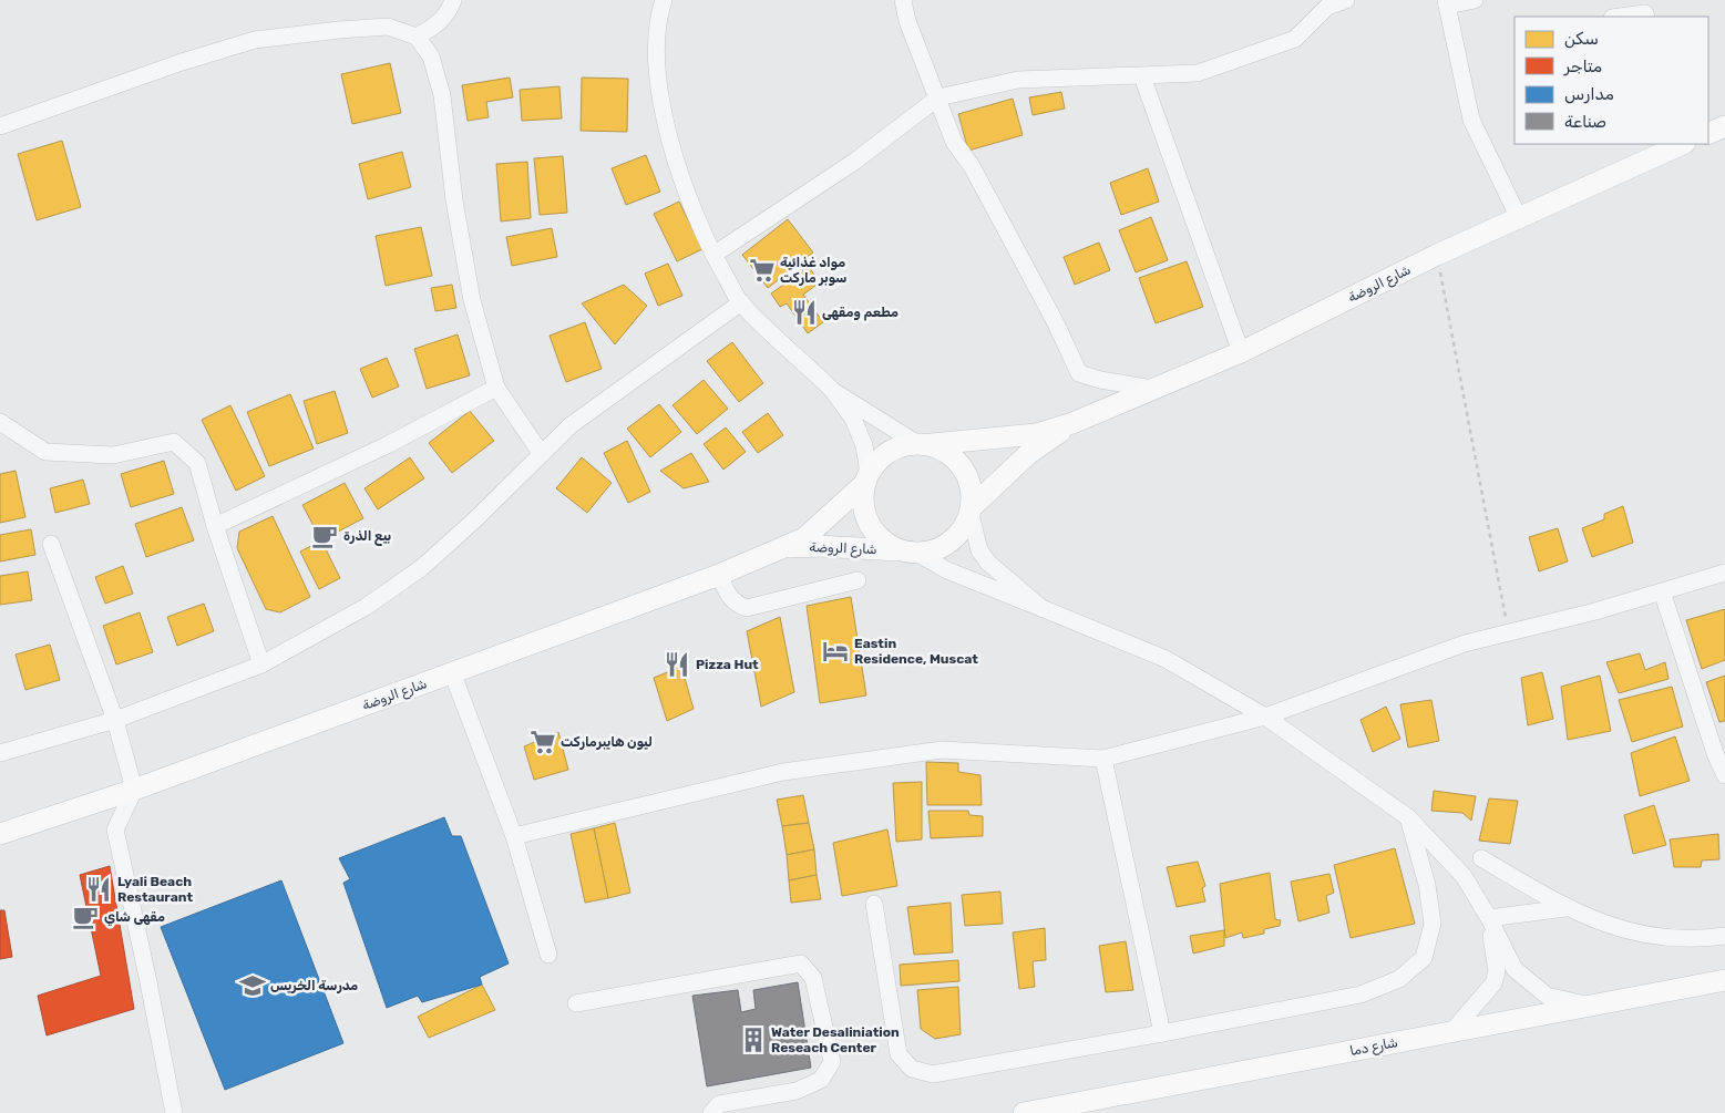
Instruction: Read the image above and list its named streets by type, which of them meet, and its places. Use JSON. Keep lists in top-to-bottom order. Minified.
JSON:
{"streets":{"main road":["شارع الروضة","شارع دما"]},"places":{"supermarket":["مواد غذائية سوبر ماركت","ليون هايبرماركت"],"restaurant":["مطعم ومقهى","Pizza Hut","Lyali Beach Restaurant"],"cafe":["بيع الذرة","مقهى شاي"],"hotel":["Eastin Residence, Muscat"],"school or university":["مدرسة الخريس"],"building":["Water Desaliniation Reseach Center"]},"legend":["سكن","متاجر","مدارس","صناعة"]}
